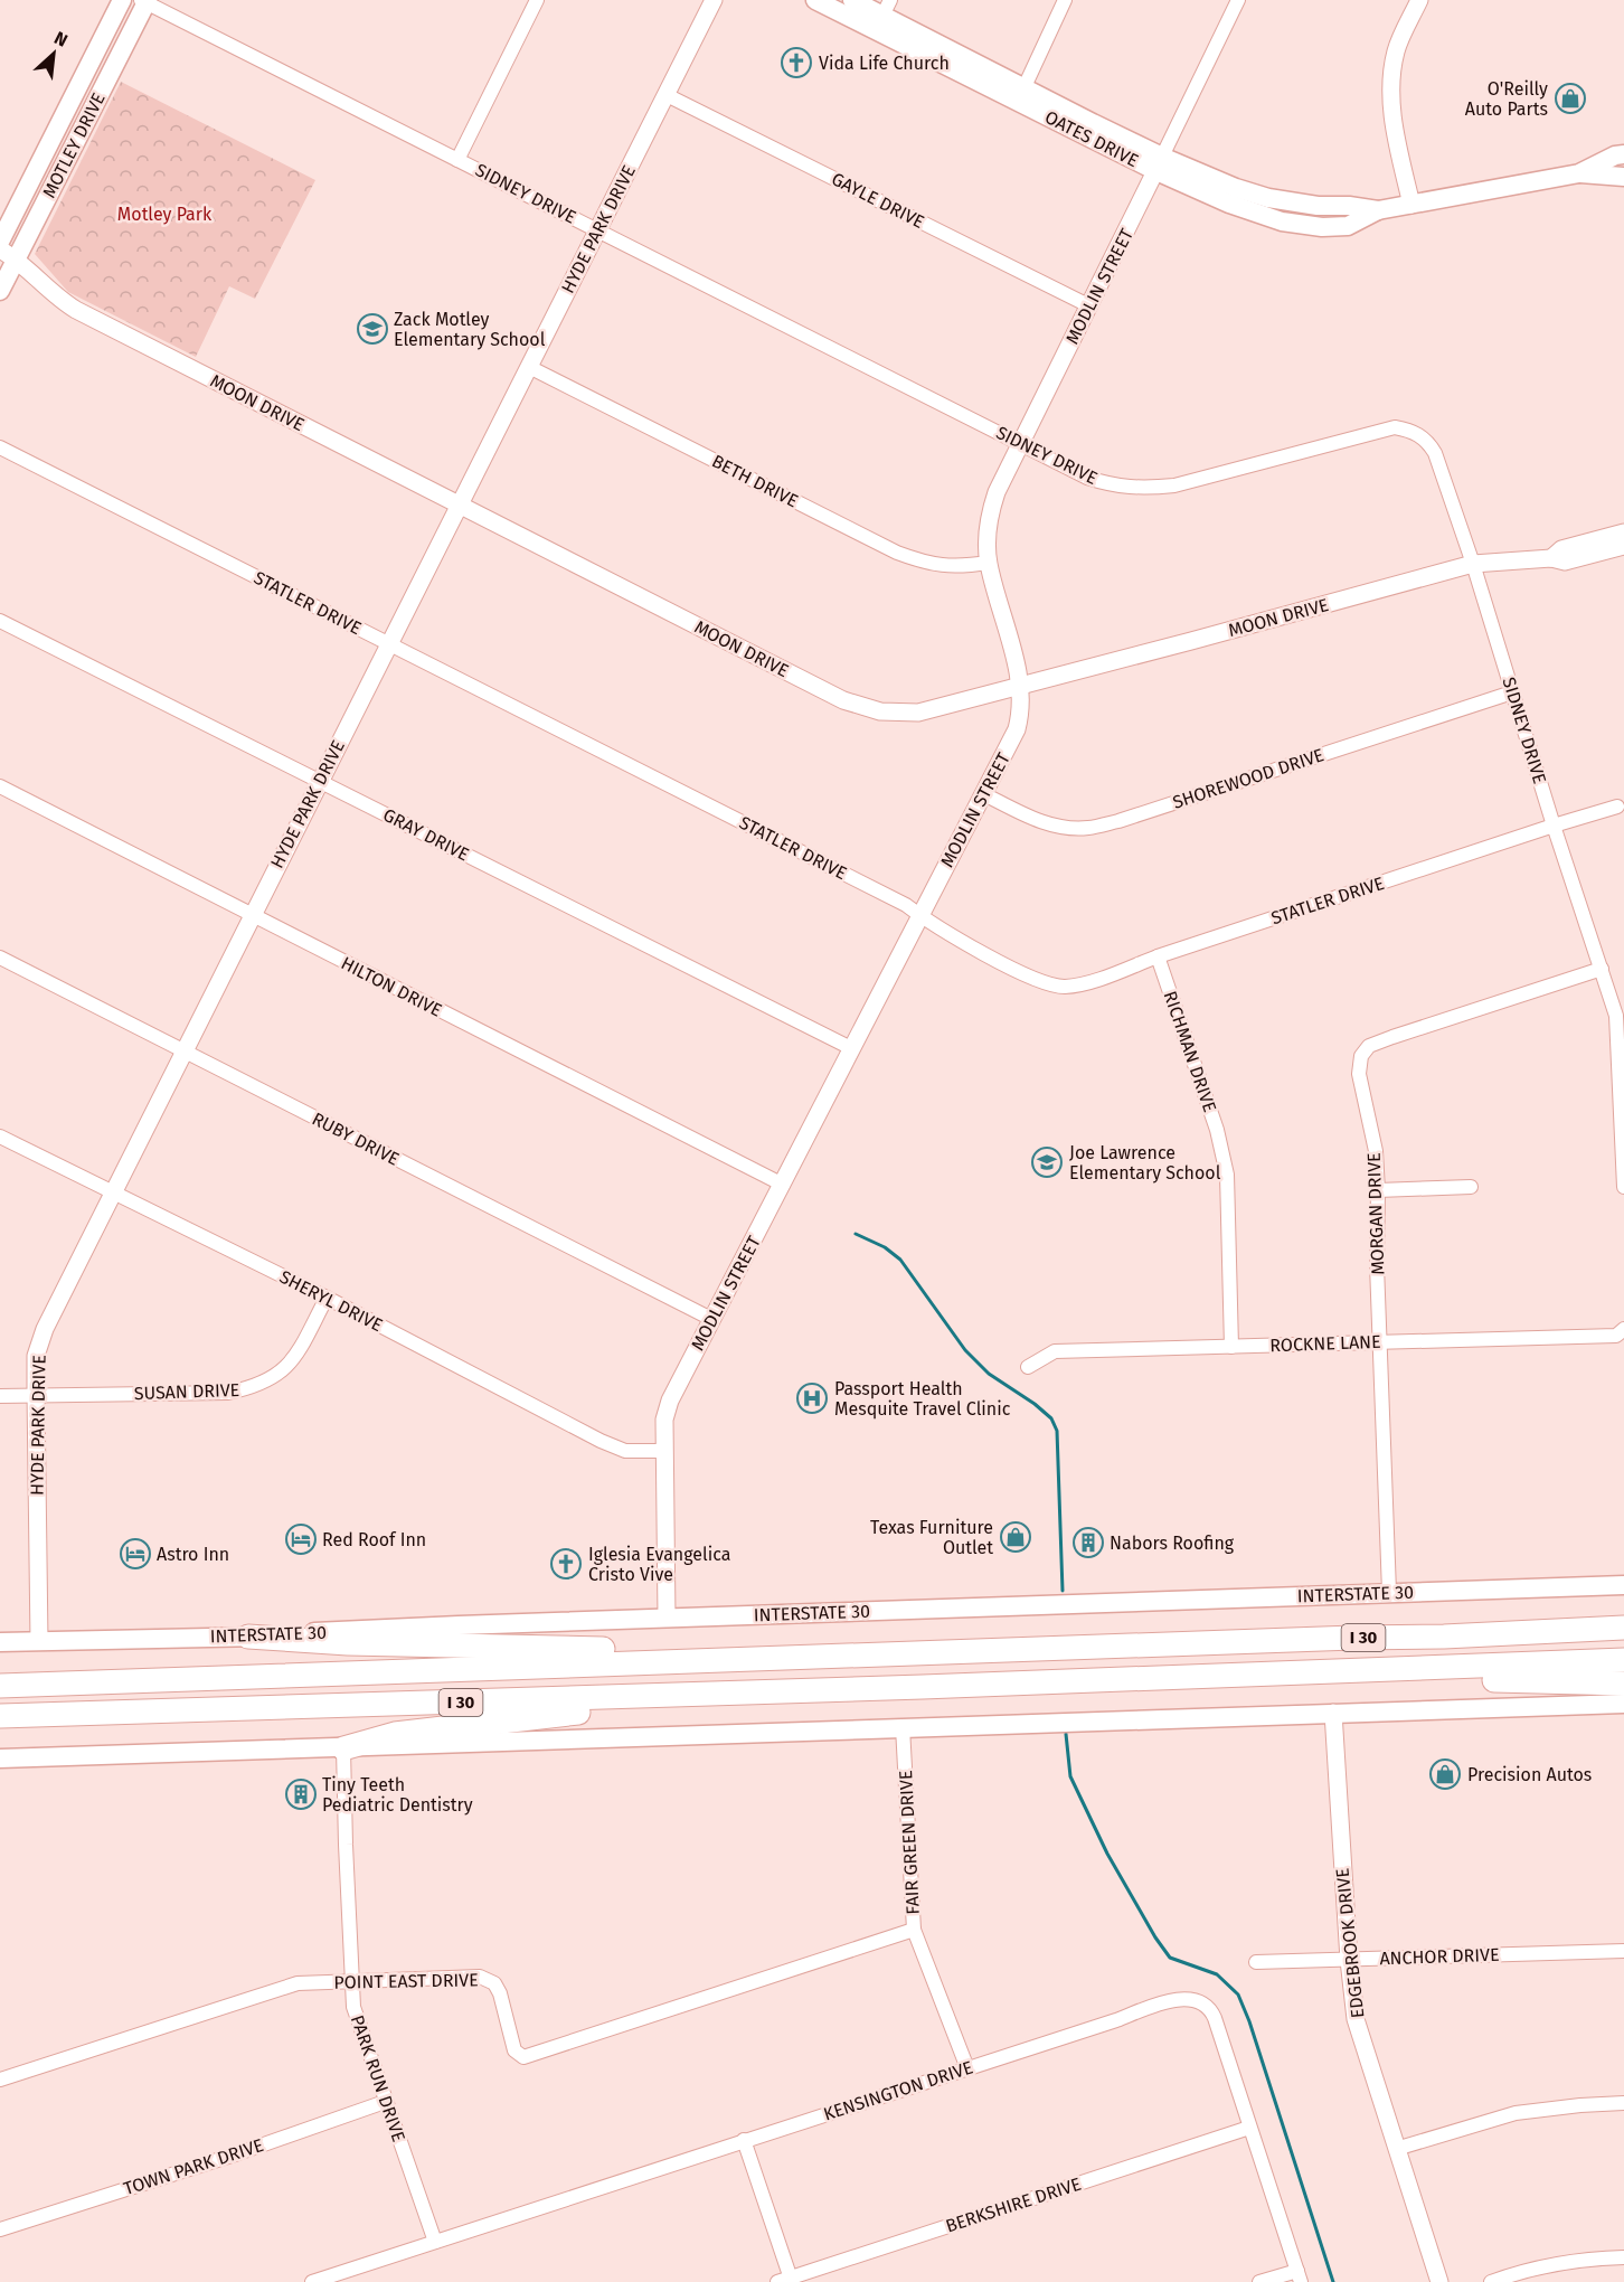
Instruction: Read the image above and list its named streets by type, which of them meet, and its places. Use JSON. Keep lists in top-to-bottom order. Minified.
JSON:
{"streets":{"highway":["I 30"],"main road":["OATES DRIVE","MOTLEY DRIVE","INTERSTATE 30"],"street":["SIDNEY DRIVE","GAYLE DRIVE","HYDE PARK DRIVE","MODLIN STREET","MOON DRIVE","BETH DRIVE","STATLER DRIVE","SHOREWOOD DRIVE","GRAY DRIVE","HILTON DRIVE","RICHMAN DRIVE","RUBY DRIVE","MORGAN DRIVE","SHERYL DRIVE","ROCKNE LANE","SUSAN DRIVE","FAIR GREEN DRIVE","EDGEBROOK DRIVE","ANCHOR DRIVE","POINT EAST DRIVE","PARK RUN DRIVE","KENSINGTON DRIVE","TOWN PARK DRIVE","BERKSHIRE DRIVE"]},"crossings":[["OATES DRIVE","MODLIN STREET"],["MOTLEY DRIVE","SIDNEY DRIVE"],["MOTLEY DRIVE","MOON DRIVE"],["SIDNEY DRIVE","HYDE PARK DRIVE"],["SIDNEY DRIVE","MODLIN STREET"],["SIDNEY DRIVE","MOON DRIVE"],["SIDNEY DRIVE","STATLER DRIVE"],["SIDNEY DRIVE","SHOREWOOD DRIVE"],["SIDNEY DRIVE","MORGAN DRIVE"],["GAYLE DRIVE","HYDE PARK DRIVE"],["GAYLE DRIVE","MODLIN STREET"],["HYDE PARK DRIVE","MOON DRIVE"],["HYDE PARK DRIVE","BETH DRIVE"],["HYDE PARK DRIVE","STATLER DRIVE"],["HYDE PARK DRIVE","GRAY DRIVE"],["HYDE PARK DRIVE","HILTON DRIVE"],["HYDE PARK DRIVE","RUBY DRIVE"],["HYDE PARK DRIVE","SHERYL DRIVE"],["HYDE PARK DRIVE","SUSAN DRIVE"],["HYDE PARK DRIVE","INTERSTATE 30"],["MODLIN STREET","MOON DRIVE"],["MODLIN STREET","BETH DRIVE"],["MODLIN STREET","STATLER DRIVE"],["MODLIN STREET","SHOREWOOD DRIVE"],["MODLIN STREET","GRAY DRIVE"],["MODLIN STREET","HILTON DRIVE"],["MODLIN STREET","RUBY DRIVE"],["MODLIN STREET","SHERYL DRIVE"],["MODLIN STREET","INTERSTATE 30"],["STATLER DRIVE","RICHMAN DRIVE"],["RICHMAN DRIVE","ROCKNE LANE"],["MORGAN DRIVE","ROCKNE LANE"],["MORGAN DRIVE","INTERSTATE 30"],["SHERYL DRIVE","SUSAN DRIVE"],["FAIR GREEN DRIVE","POINT EAST DRIVE"],["FAIR GREEN DRIVE","KENSINGTON DRIVE"],["EDGEBROOK DRIVE","ANCHOR DRIVE"],["POINT EAST DRIVE","PARK RUN DRIVE"],["PARK RUN DRIVE","KENSINGTON DRIVE"],["PARK RUN DRIVE","TOWN PARK DRIVE"],["KENSINGTON DRIVE","BERKSHIRE DRIVE"]],"parks":["Motley Park"],"places":{"church":["Vida Life Church","Iglesia Evangelica Cristo Vive"],"shop":["O'Reilly Auto Parts","Texas Furniture Outlet","Precision Autos"],"school or university":["Zack Motley Elementary School","Joe Lawrence Elementary School"],"hospital":["Passport Health Mesquite Travel Clinic"],"hotel":["Red Roof Inn","Astro Inn"],"building":["Nabors Roofing","Tiny Teeth Pediatric Dentistry"]},"north":"top right"}
